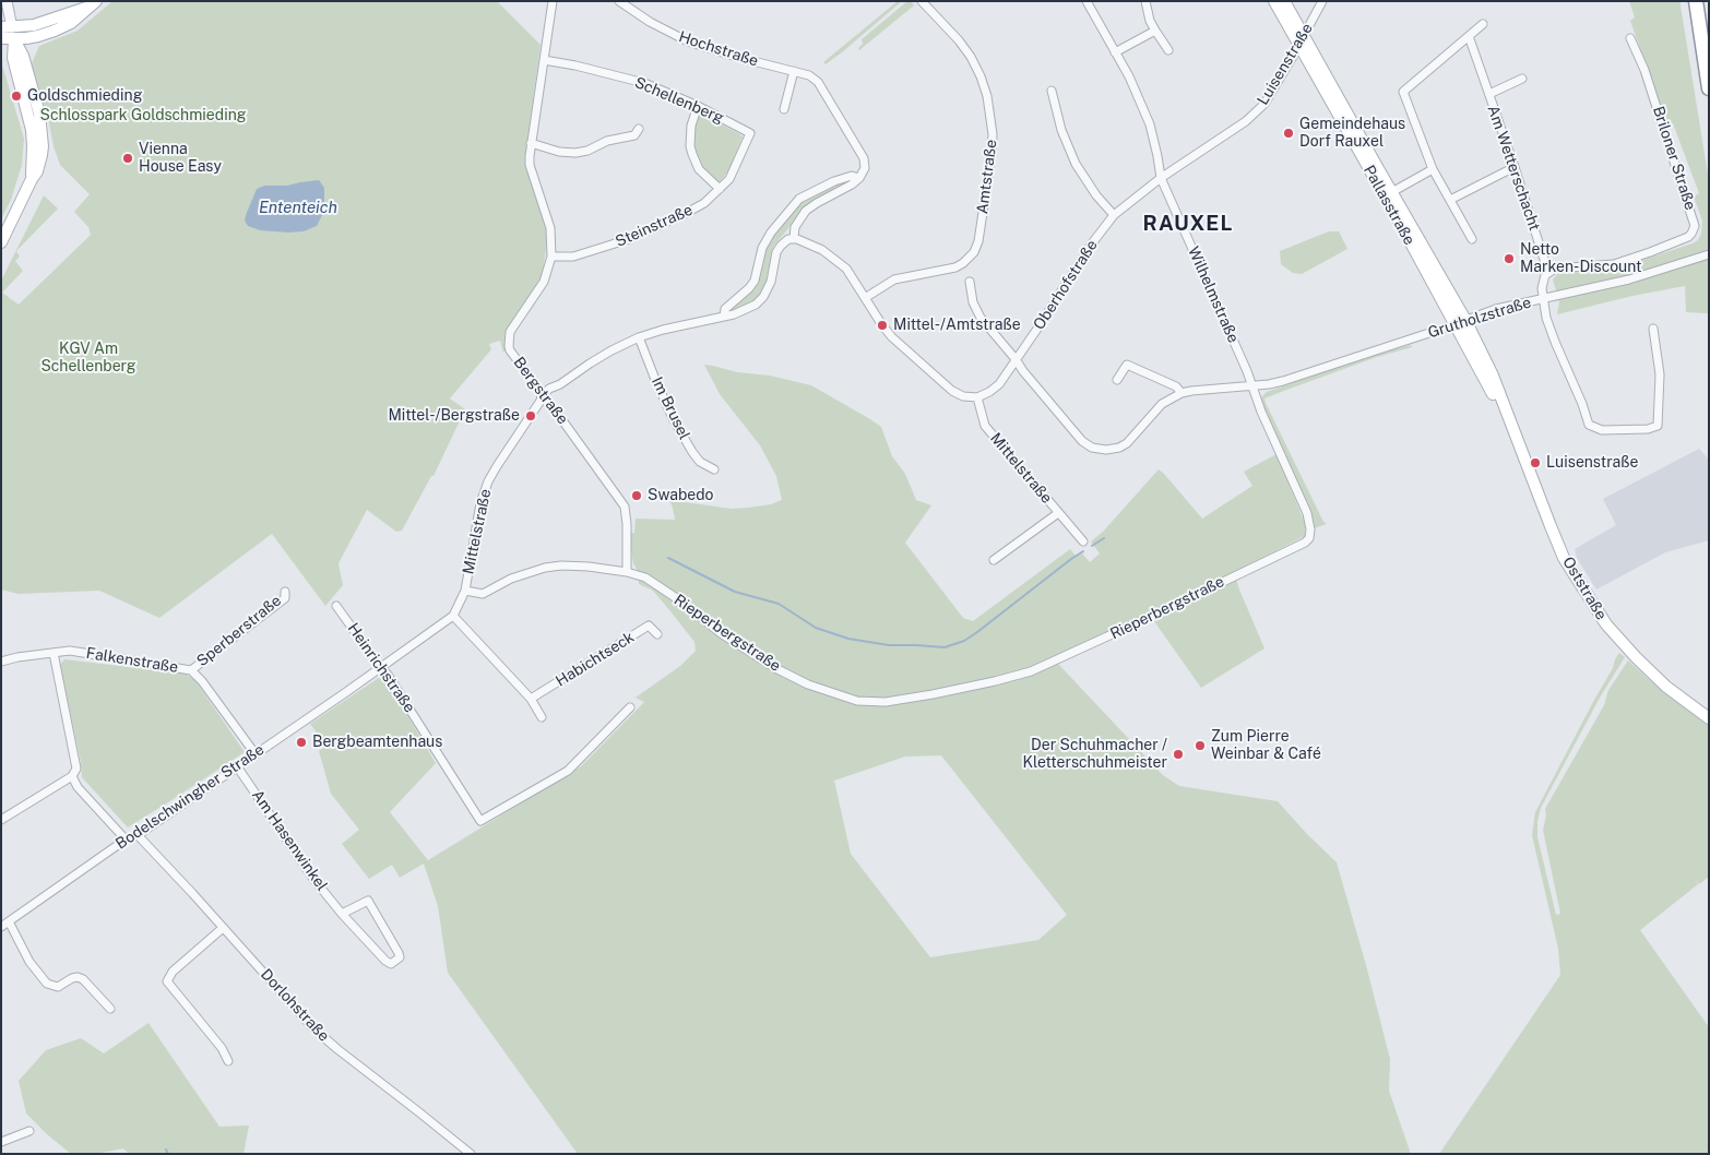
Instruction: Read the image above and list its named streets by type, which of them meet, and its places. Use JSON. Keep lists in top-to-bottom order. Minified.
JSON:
{"streets":{"main road":["Pallasstraße","Oststraße"],"street":["Hochstraße","Luisenstraße","Schellenberg","Briloner Straße","Am Wetterschacht","Amtstraße","Steinstraße","Oberhofstraße","Wilhelmstraße","Grutholzstraße","Bergstraße","Im Brusel","Mittelstraße","Rieperbergstraße","Sperberstraße","Habichtseck","Falkenstraße","Heinrichstraße","Bodelschwingher Straße","Am Hasenwinkel","Dorlohstraße"]},"crossings":[["Luisenstraße","Pallasstraße"],["Luisenstraße","Oberhofstraße"],["Luisenstraße","Wilhelmstraße"],["Schellenberg","Steinstraße"],["Schellenberg","Bergstraße"],["Briloner Straße","Am Wetterschacht"],["Pallasstraße","Grutholzstraße"],["Pallasstraße","Oststraße"],["Steinstraße","Bergstraße"],["Oberhofstraße","Wilhelmstraße"],["Oberhofstraße","Mittelstraße"],["Wilhelmstraße","Grutholzstraße"],["Wilhelmstraße","Rieperbergstraße"],["Grutholzstraße","Oststraße"],["Bergstraße","Mittelstraße"],["Bergstraße","Rieperbergstraße"],["Im Brusel","Mittelstraße"],["Mittelstraße","Rieperbergstraße"],["Sperberstraße","Falkenstraße"],["Falkenstraße","Bodelschwingher Straße"],["Heinrichstraße","Bodelschwingher Straße"],["Bodelschwingher Straße","Am Hasenwinkel"],["Bodelschwingher Straße","Dorlohstraße"]],"districts":["RAUXEL"],"water":["Ententeich"],"parks":["Schlosspark Goldschmieding","KGV Am Schellenberg"],"places":["Goldschmieding","Gemeindehaus Dorf Rauxel","Vienna House Easy","Netto Marken-Discount","Mittel-/Amtstraße","Mittel-/Bergstraße","Luisenstraße","Swabedo","Bergbeamtenhaus","Zum Pierre Weinbar & Café","Der Schuhmacher / Kletterschuhmeister"]}
